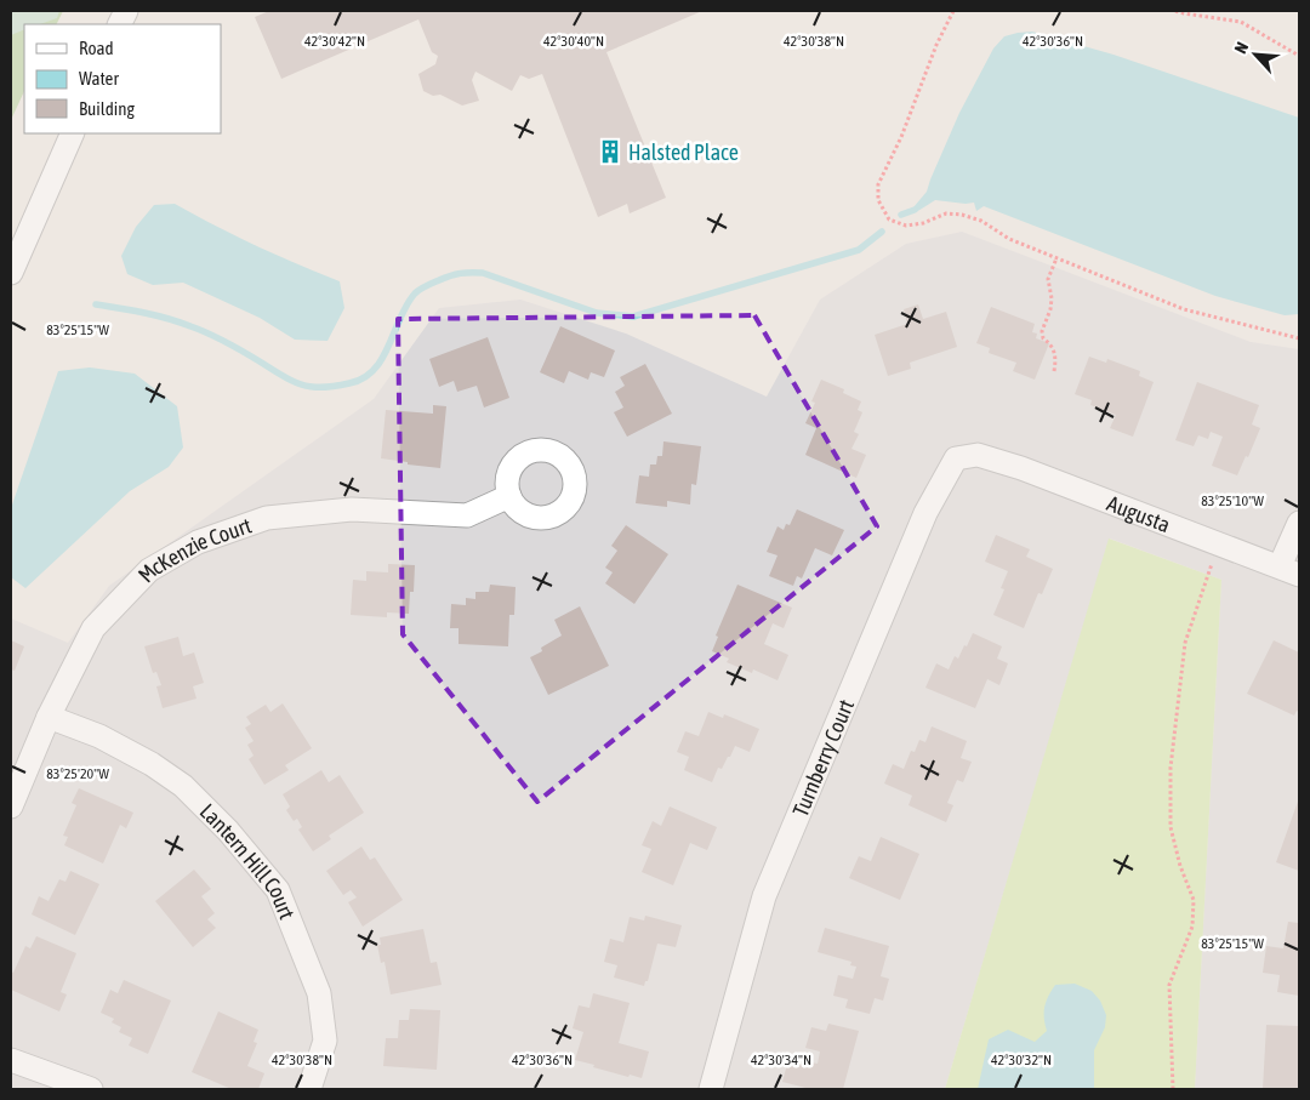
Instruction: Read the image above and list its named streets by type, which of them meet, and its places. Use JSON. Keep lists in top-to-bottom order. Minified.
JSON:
{"streets":{"street":["Augusta","McKenzie Court","Turnberry Court","Lantern Hill Court"]},"crossings":[["Augusta","Turnberry Court"],["McKenzie Court","Lantern Hill Court"]],"places":{"building":["Halsted Place"]},"legend":["Road","Water","Building"],"north":"top left","coordinates":["42°30'42\"N","42°30'40\"N","42°30'38\"N","42°30'36\"N","83°25'15\"W","83°25'10\"W","83°25'20\"W","42°30'34\"N","42°30'32\"N"]}
